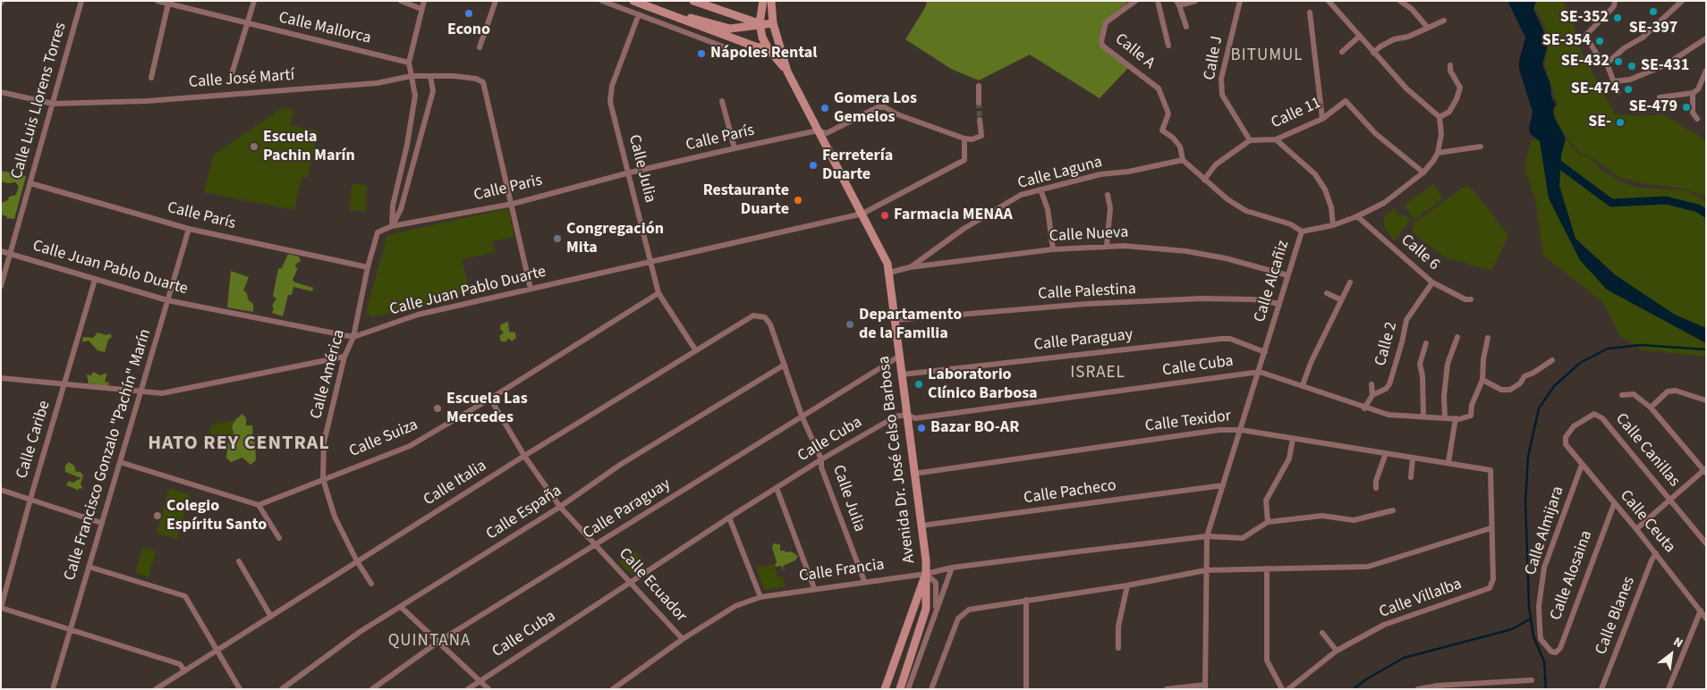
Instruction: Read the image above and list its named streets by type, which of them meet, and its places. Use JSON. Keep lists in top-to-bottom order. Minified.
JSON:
{"streets":{"main road":["Avenida Dr. José Celso Barbosa"],"street":["Calle Mallorca","Calle A","Calle J","Calle José Martí","Calle Luis Llorens Torres","Calle 11","Calle París","Calle Julia","Calle Laguna","Calle Paris","Calle Nueva","Calle 6","Calle Juan Pablo Duarte","Calle Alcañiz","Calle Palestina","Calle Paraguay","Calle 2","Calle Cuba","Calle América","Calle Texidor","Calle Suiza","Calle Caribe","Calle Canillas","Calle Francisco Gonzalo \"Pachín\" Marín","Calle Italia","Calle Pacheco","Calle España","Calle Ceuta","Calle Almijara","Calle Francia","Calle Alosaina","Calle Ecuador","Calle Villalba","Calle Blanes"]},"crossings":[["Calle A","Calle Laguna"],["Calle J","Calle 11"],["Calle José Martí","Calle Luis Llorens Torres"],["Calle José Martí","Calle Paris"],["Calle José Martí","Calle América"],["Calle Luis Llorens Torres","Calle París"],["Calle Luis Llorens Torres","Calle Juan Pablo Duarte"],["Calle 11","Calle Alcañiz"],["Calle París","Calle Julia"],["Calle París","Calle Paris"],["Calle París","Calle Juan Pablo Duarte"],["Calle París","Calle América"],["Calle París","Calle Francisco Gonzalo \"Pachín\" Marín"],["Calle París","Avenida Dr. José Celso Barbosa"],["Calle Julia","Calle Paris"],["Calle Julia","Calle Juan Pablo Duarte"],["Calle Julia","Calle Paraguay"],["Calle Julia","Calle Cuba"],["Calle Julia","Calle Suiza"],["Calle Julia","Calle Italia"],["Calle Julia","Calle España"],["Calle Julia","Calle Francia"],["Calle Laguna","Calle Nueva"],["Calle Paris","Calle América"],["Calle Nueva","Calle Alcañiz"],["Calle Nueva","Avenida Dr. José Celso Barbosa"],["Calle 6","Calle Alcañiz"],["Calle 6","Calle 2"],["Calle Juan Pablo Duarte","Calle América"],["Calle Juan Pablo Duarte","Calle Caribe"],["Calle Juan Pablo Duarte","Calle Francisco Gonzalo \"Pachín\" Marín"],["Calle Juan Pablo Duarte","Avenida Dr. José Celso Barbosa"],["Calle Alcañiz","Calle Palestina"],["Calle Alcañiz","Calle Paraguay"],["Calle Alcañiz","Calle Cuba"],["Calle Alcañiz","Calle Texidor"],["Calle Alcañiz","Calle Pacheco"],["Calle Alcañiz","Calle Francia"],["Calle Palestina","Avenida Dr. José Celso Barbosa"],["Calle Paraguay","Avenida Dr. José Celso Barbosa"],["Calle Paraguay","Calle Ecuador"],["Calle 2","Calle Cuba"],["Calle Cuba","Avenida Dr. José Celso Barbosa"],["Calle Cuba","Calle Ecuador"],["Calle América","Calle Suiza"],["Calle América","Calle Italia"],["Calle Texidor","Avenida Dr. José Celso Barbosa"],["Calle Texidor","Calle Villalba"],["Calle Suiza","Calle Ecuador"],["Calle Canillas","Calle Ceuta"],["Avenida Dr. José Celso Barbosa","Calle Pacheco"],["Avenida Dr. José Celso Barbosa","Calle Francia"],["Calle Italia","Calle Ecuador"],["Calle España","Calle Ecuador"],["Calle Ceuta","Calle Almijara"],["Calle Ceuta","Calle Alosaina"],["Calle Ceuta","Calle Blanes"],["Calle Almijara","Calle Alosaina"],["Calle Francia","Calle Ecuador"]],"districts":["BITUMUL","ISRAEL","HATO REY CENTRAL","QUINTANA"],"places":["SE-397","Econo","SE-352","SE-354","Nápoles Rental","SE-432","SE-431","SE-474","SE-479","Gomera Los Gemelos","SE-","Escuela Pachin Marín","Ferretería Duarte","Restaurante Duarte","Farmacia MENAA","Congregación Mita","Departamento de la Familia","Laboratorio Clínico Barbosa","Escuela Las Mercedes","Bazar BO-AR","Colegio Espíritu Santo"],"north":"top right"}
